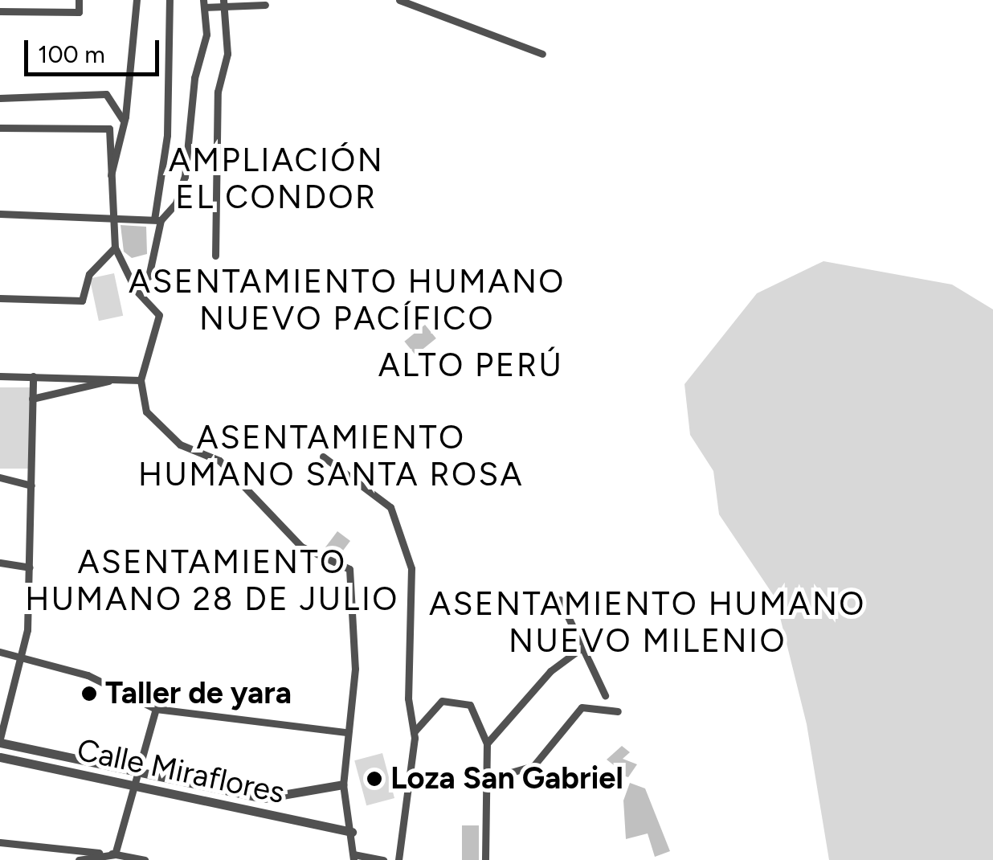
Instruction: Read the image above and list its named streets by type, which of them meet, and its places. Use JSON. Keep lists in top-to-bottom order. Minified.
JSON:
{"streets":{"street":["Calle Miraflores"]},"districts":["AMPLIACIÓN EL CONDOR","ASENTAMIENTO HUMANO NUEVO PACÍFICO","ALTO PERÚ","ASENTAMIENTO HUMANO SANTA ROSA","ASENTAMIENTO HUMANO 28 DE JULIO","ASENTAMIENTO HUMANO NUEVO MILENIO"],"places":["Taller de yara","Loza San Gabriel"],"scale_bar":"100 m"}
